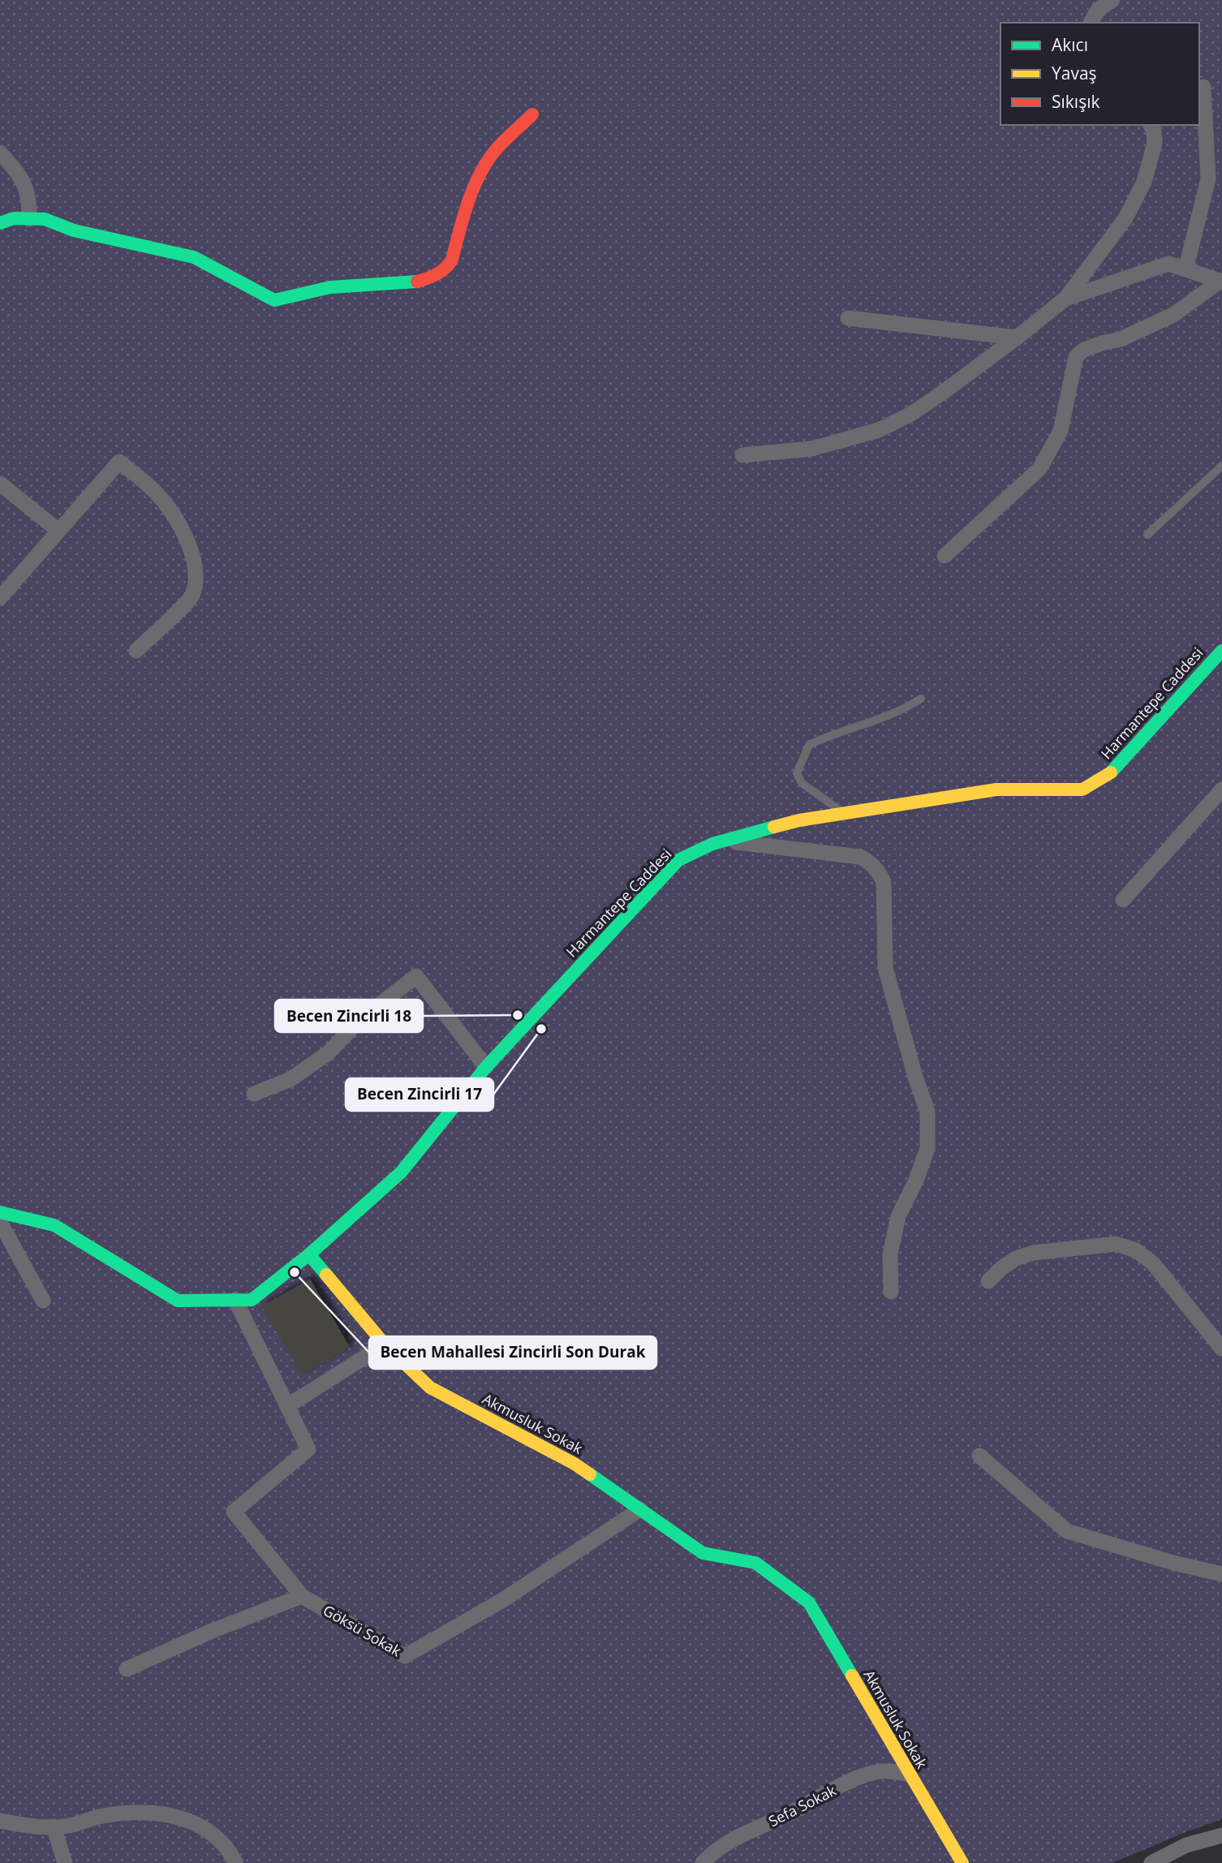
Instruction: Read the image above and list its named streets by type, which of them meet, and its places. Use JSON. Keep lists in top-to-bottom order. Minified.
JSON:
{"streets":{"street":["Harmantepe Caddesi","Akmusluk Sokak","Göksü Sokak","Sefa Sokak"]},"crossings":[["Harmantepe Caddesi","Akmusluk Sokak"],["Akmusluk Sokak","Göksü Sokak"],["Akmusluk Sokak","Sefa Sokak"]],"places":["Becen Zincirli 18","Becen Zincirli 17","Becen Mahallesi Zincirli Son Durak"],"legend":["Akıcı","Yavaş","Sıkışık"]}
